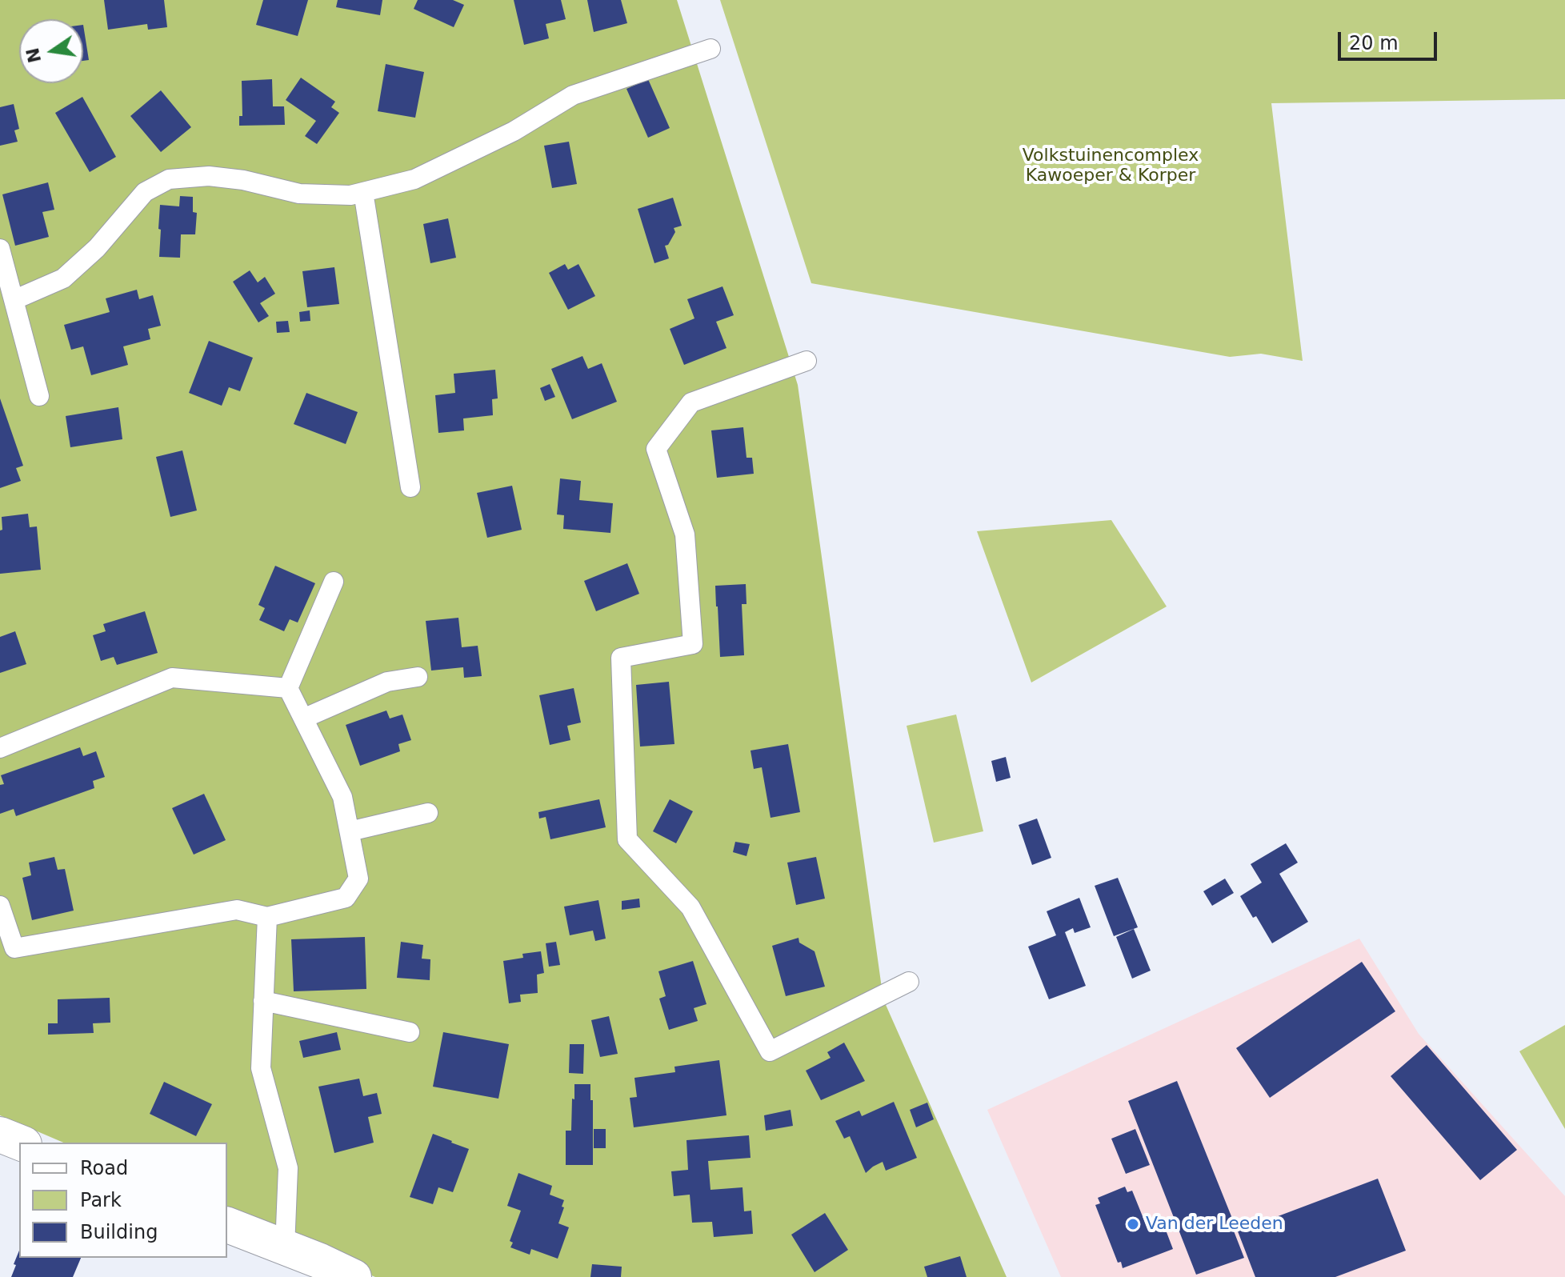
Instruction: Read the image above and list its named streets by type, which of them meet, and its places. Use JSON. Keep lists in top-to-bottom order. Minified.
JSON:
{"parks":["Volkstuinencomplex Kawoeper & Korper"],"places":["Van der Leeden"],"legend":["Road","Park","Building"],"scale_bar":"20 m","north":"left"}
